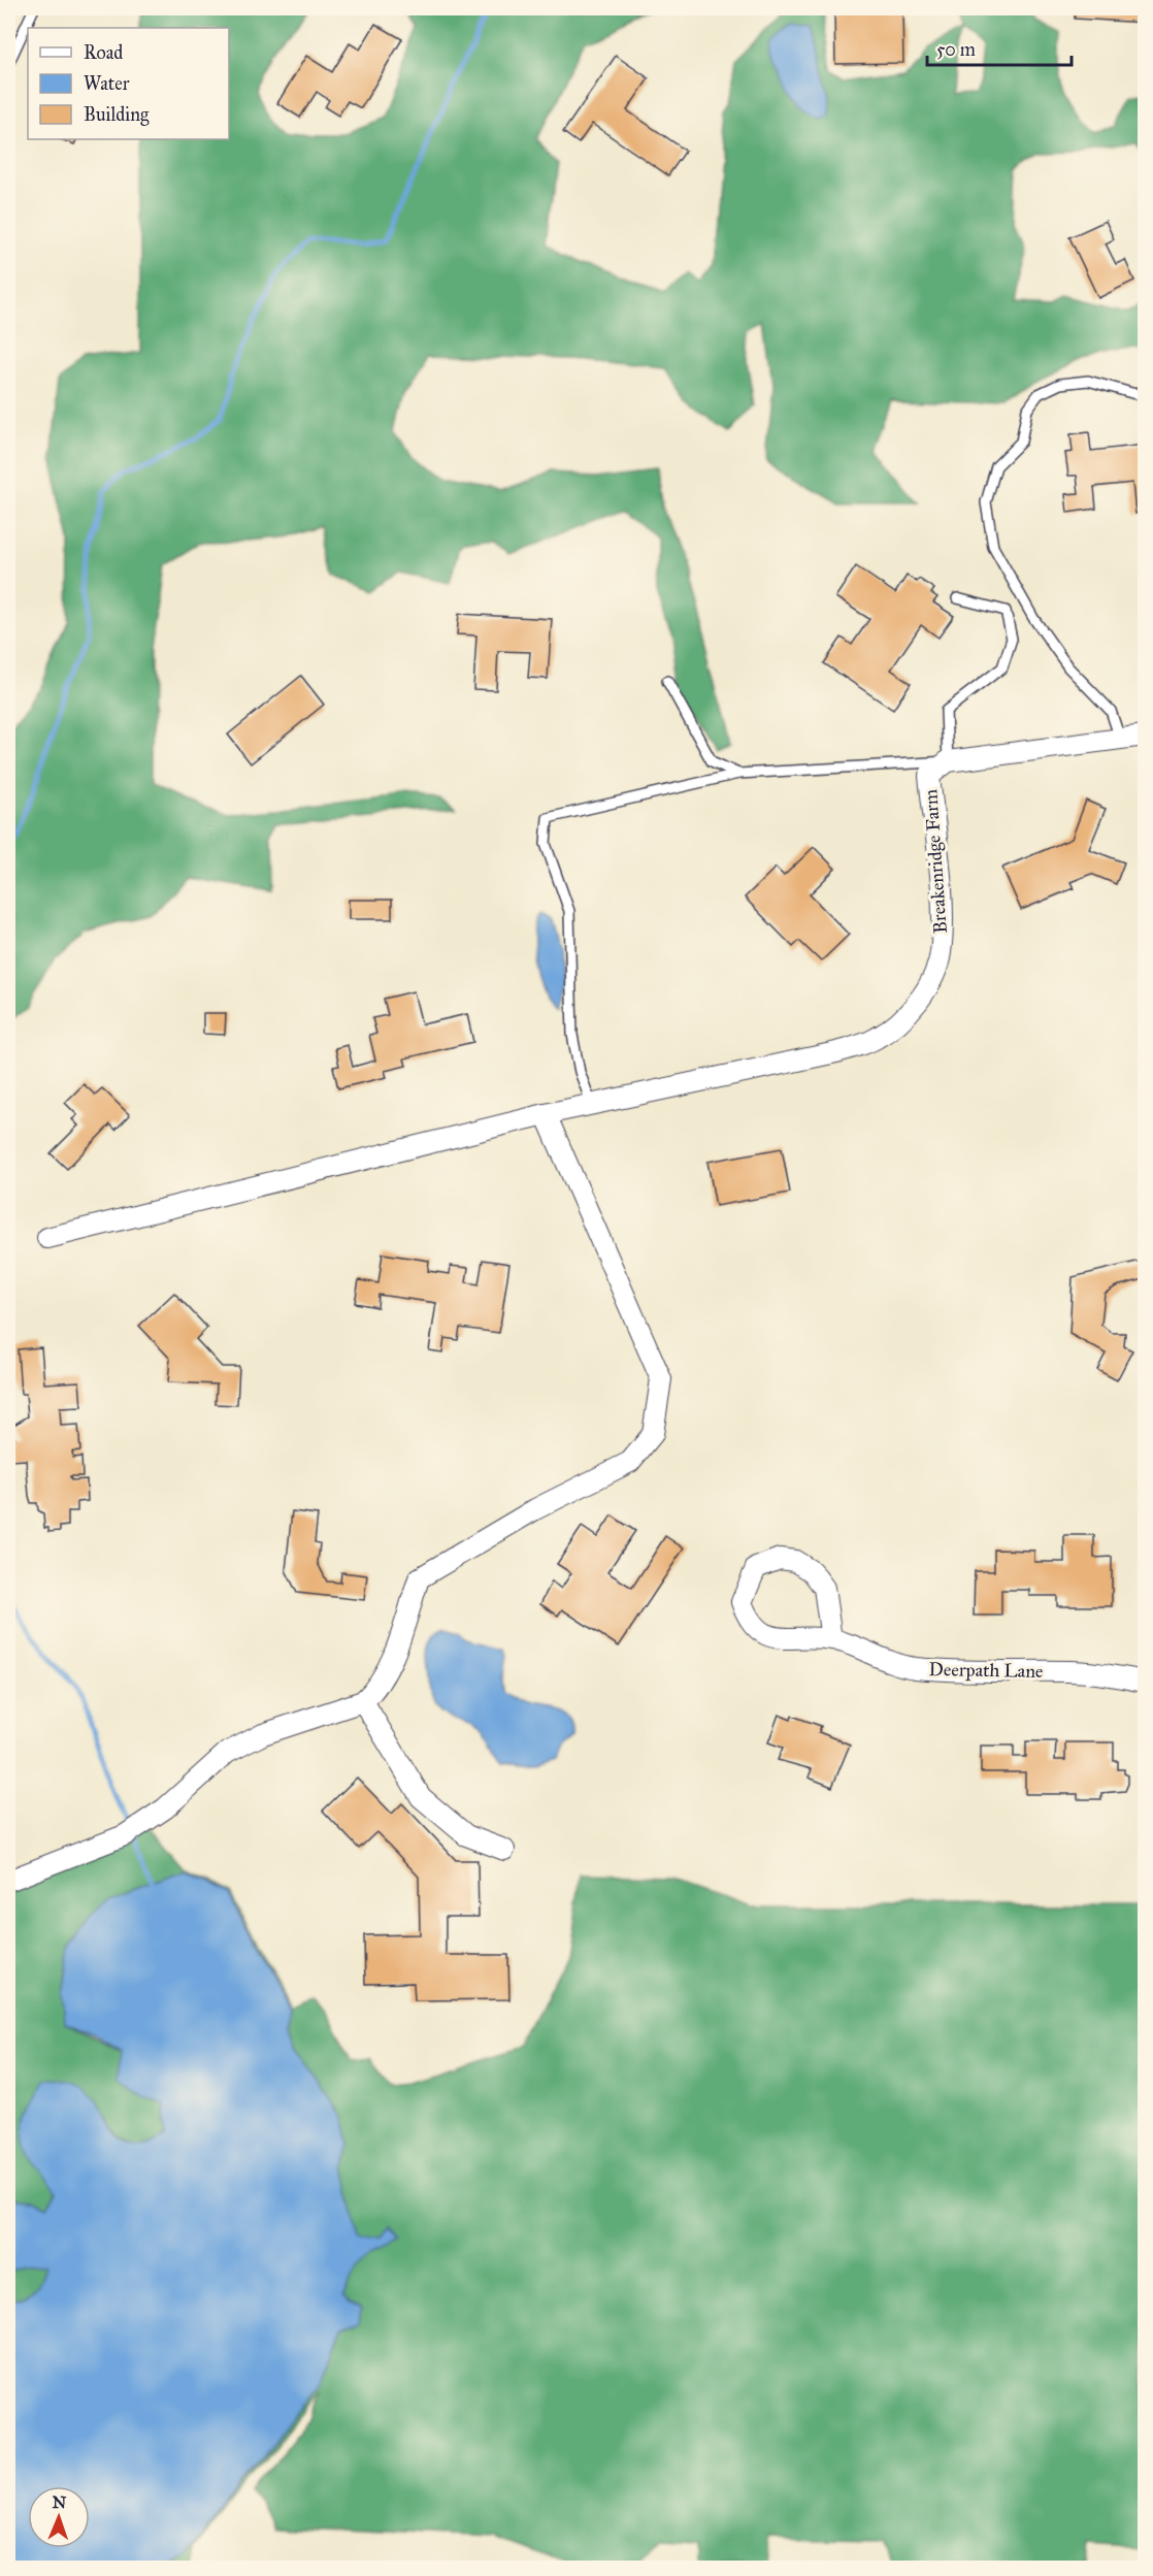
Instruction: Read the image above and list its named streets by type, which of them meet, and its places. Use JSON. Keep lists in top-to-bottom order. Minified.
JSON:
{"streets":{"street":["Breakenridge Farm","Deerpath Lane"]},"legend":["Road","Water","Building"],"scale_bar":"50 m","north":"top"}
